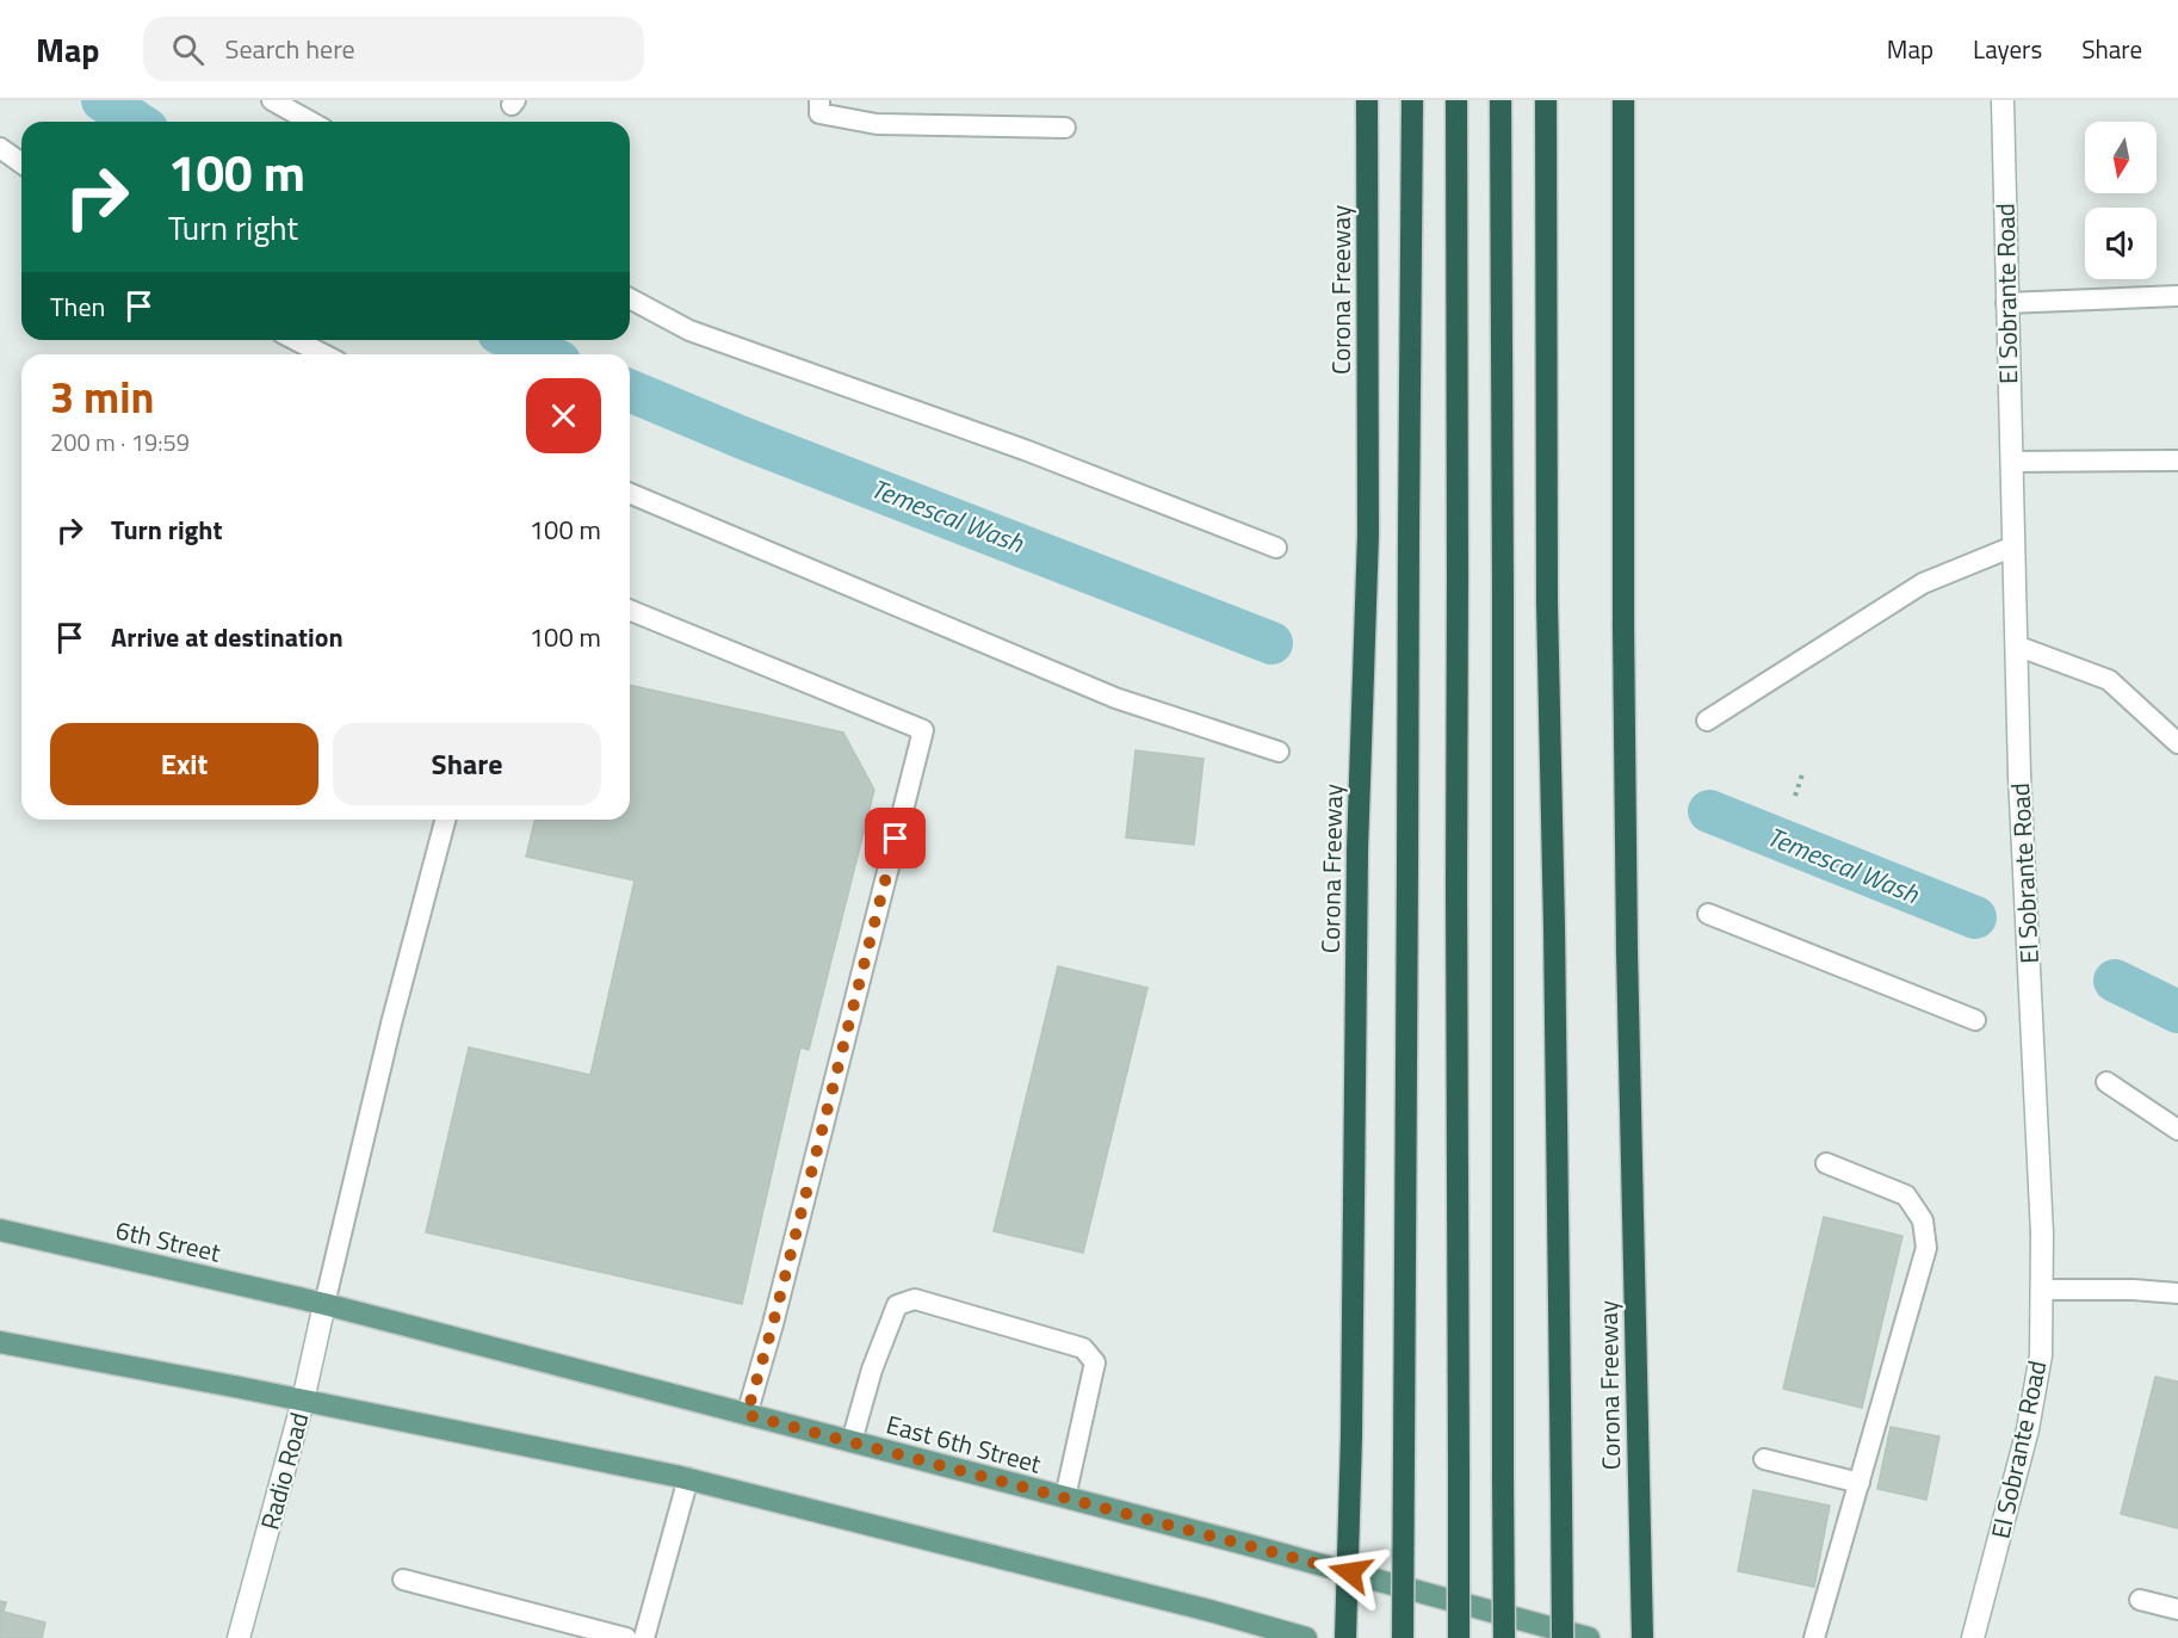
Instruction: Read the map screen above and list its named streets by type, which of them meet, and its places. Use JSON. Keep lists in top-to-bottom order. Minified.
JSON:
{"streets":{"highway":["Corona Freeway"],"main road":["6th Street","East 6th Street"],"street":["El Sobrante Road","Radio Road"]},"crossings":[["6th Street","East 6th Street"],["6th Street","Radio Road"],["East 6th Street","Radio Road"]],"water":["Temescal Wash"],"north":"bottom","page":{"header":"Map","search":"Search here","nav":["Map","Layers","Share"],"turn":["100 m","Turn right"],"then":"Then","heading":["3 min","200 m · 19:59"],"list":[{"name":"Turn right","value":"100 m"},{"name":"Arrive at destination","value":"100 m"}],"buttons":["Exit","Share"]}}
